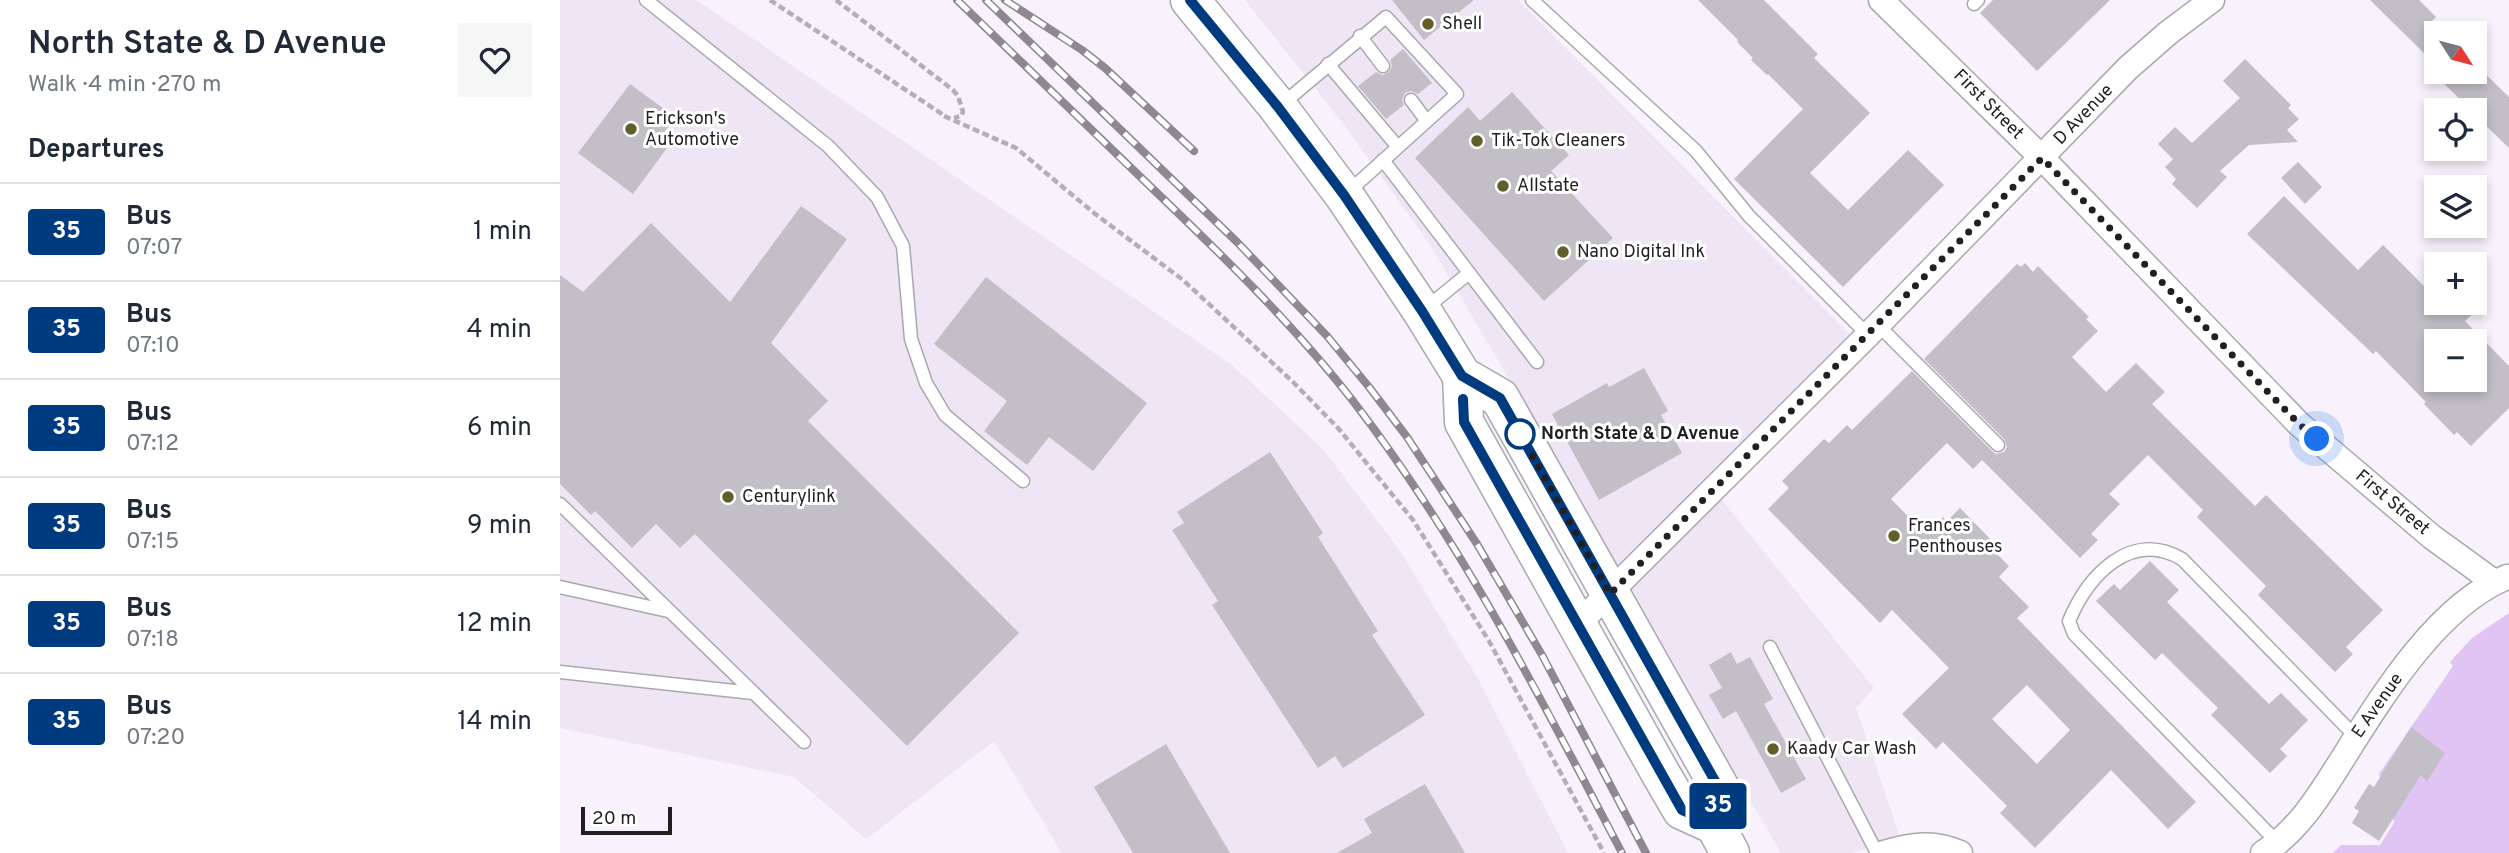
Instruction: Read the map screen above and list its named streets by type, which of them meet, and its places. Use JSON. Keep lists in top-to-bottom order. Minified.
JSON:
{"streets":{"street":["First Street","D Avenue","E Avenue"]},"crossings":[["First Street","D Avenue"],["First Street","E Avenue"]],"places":["Shell","Erickson's Automotive","Tik-Tok Cleaners","Allstate","Nano Digital Ink","North State & D Avenue","Centurylink","Frances Penthouses","Kaady Car Wash"],"lines":["bus line 35"],"scale_bar":"20 m","north":"bottom right","page":{"heading":[["North State & D Avenue","Walk · 4 min · 270 m"],"Departures"],"on_map":"35","map_buttons":["+","−"],"list":[{"mark":"35","name":"Bus","note":"07:07","value":"1 min"},{"mark":"35","name":"Bus","note":"07:10","value":"4 min"},{"mark":"35","name":"Bus","note":"07:12","value":"6 min"},{"mark":"35","name":"Bus","note":"07:15","value":"9 min"},{"mark":"35","name":"Bus","note":"07:18","value":"12 min"},{"mark":"35","name":"Bus","note":"07:20","value":"14 min"}],"scale":"20 m"}}
